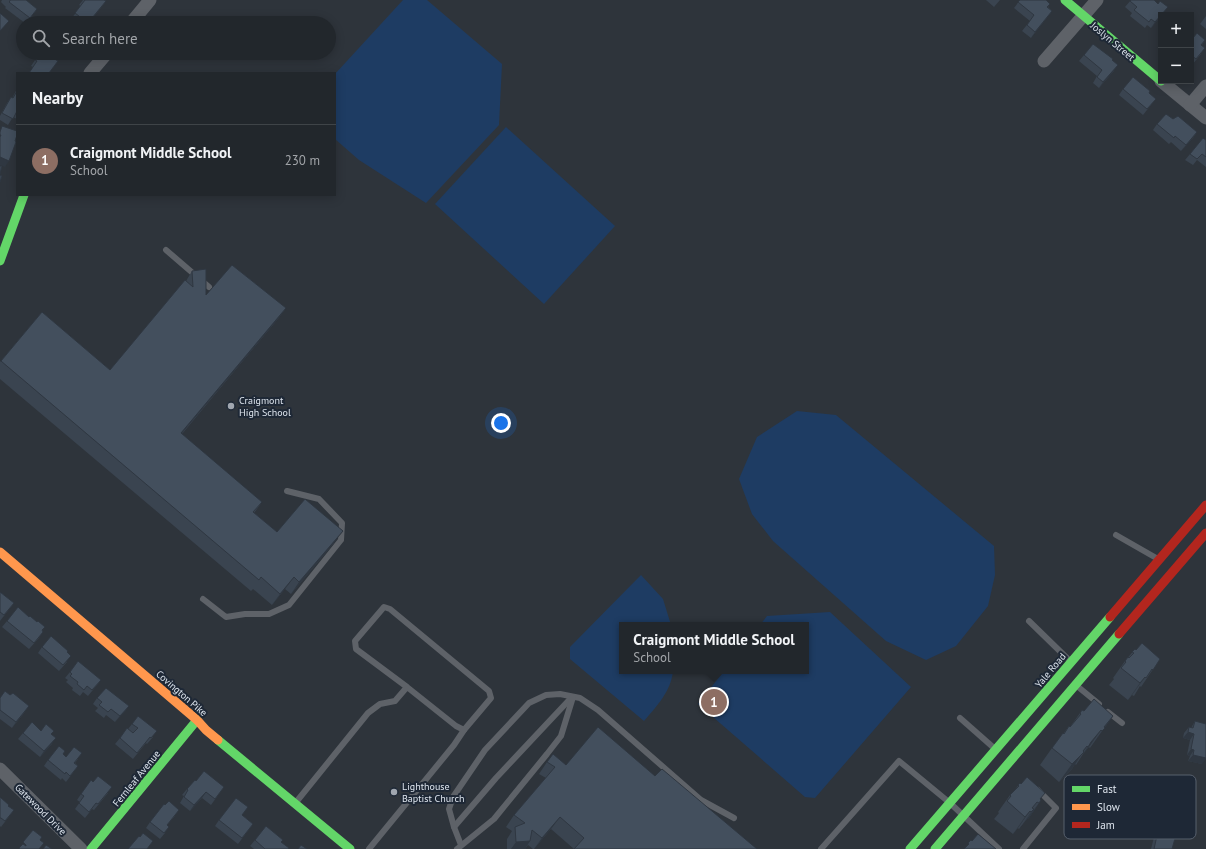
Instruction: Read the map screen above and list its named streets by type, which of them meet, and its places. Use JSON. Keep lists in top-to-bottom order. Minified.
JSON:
{"streets":{"main road":["Joslyn Street","Yale Road","Covington Pike","Fernleaf Avenue"],"street":["Gatewood Drive"]},"crossings":[["Covington Pike","Fernleaf Avenue"]],"places":["Craigmont High School","Lighthouse Baptist Church"],"legend":["Fast","Slow","Jam"],"page":{"map_buttons":["+","−"],"search":"Search here","heading":"Nearby","list":[{"mark":"1","name":"Craigmont Middle School","note":"School","value":"230 m"}],"popup":["Craigmont Middle School","School"],"pins":"1"}}
